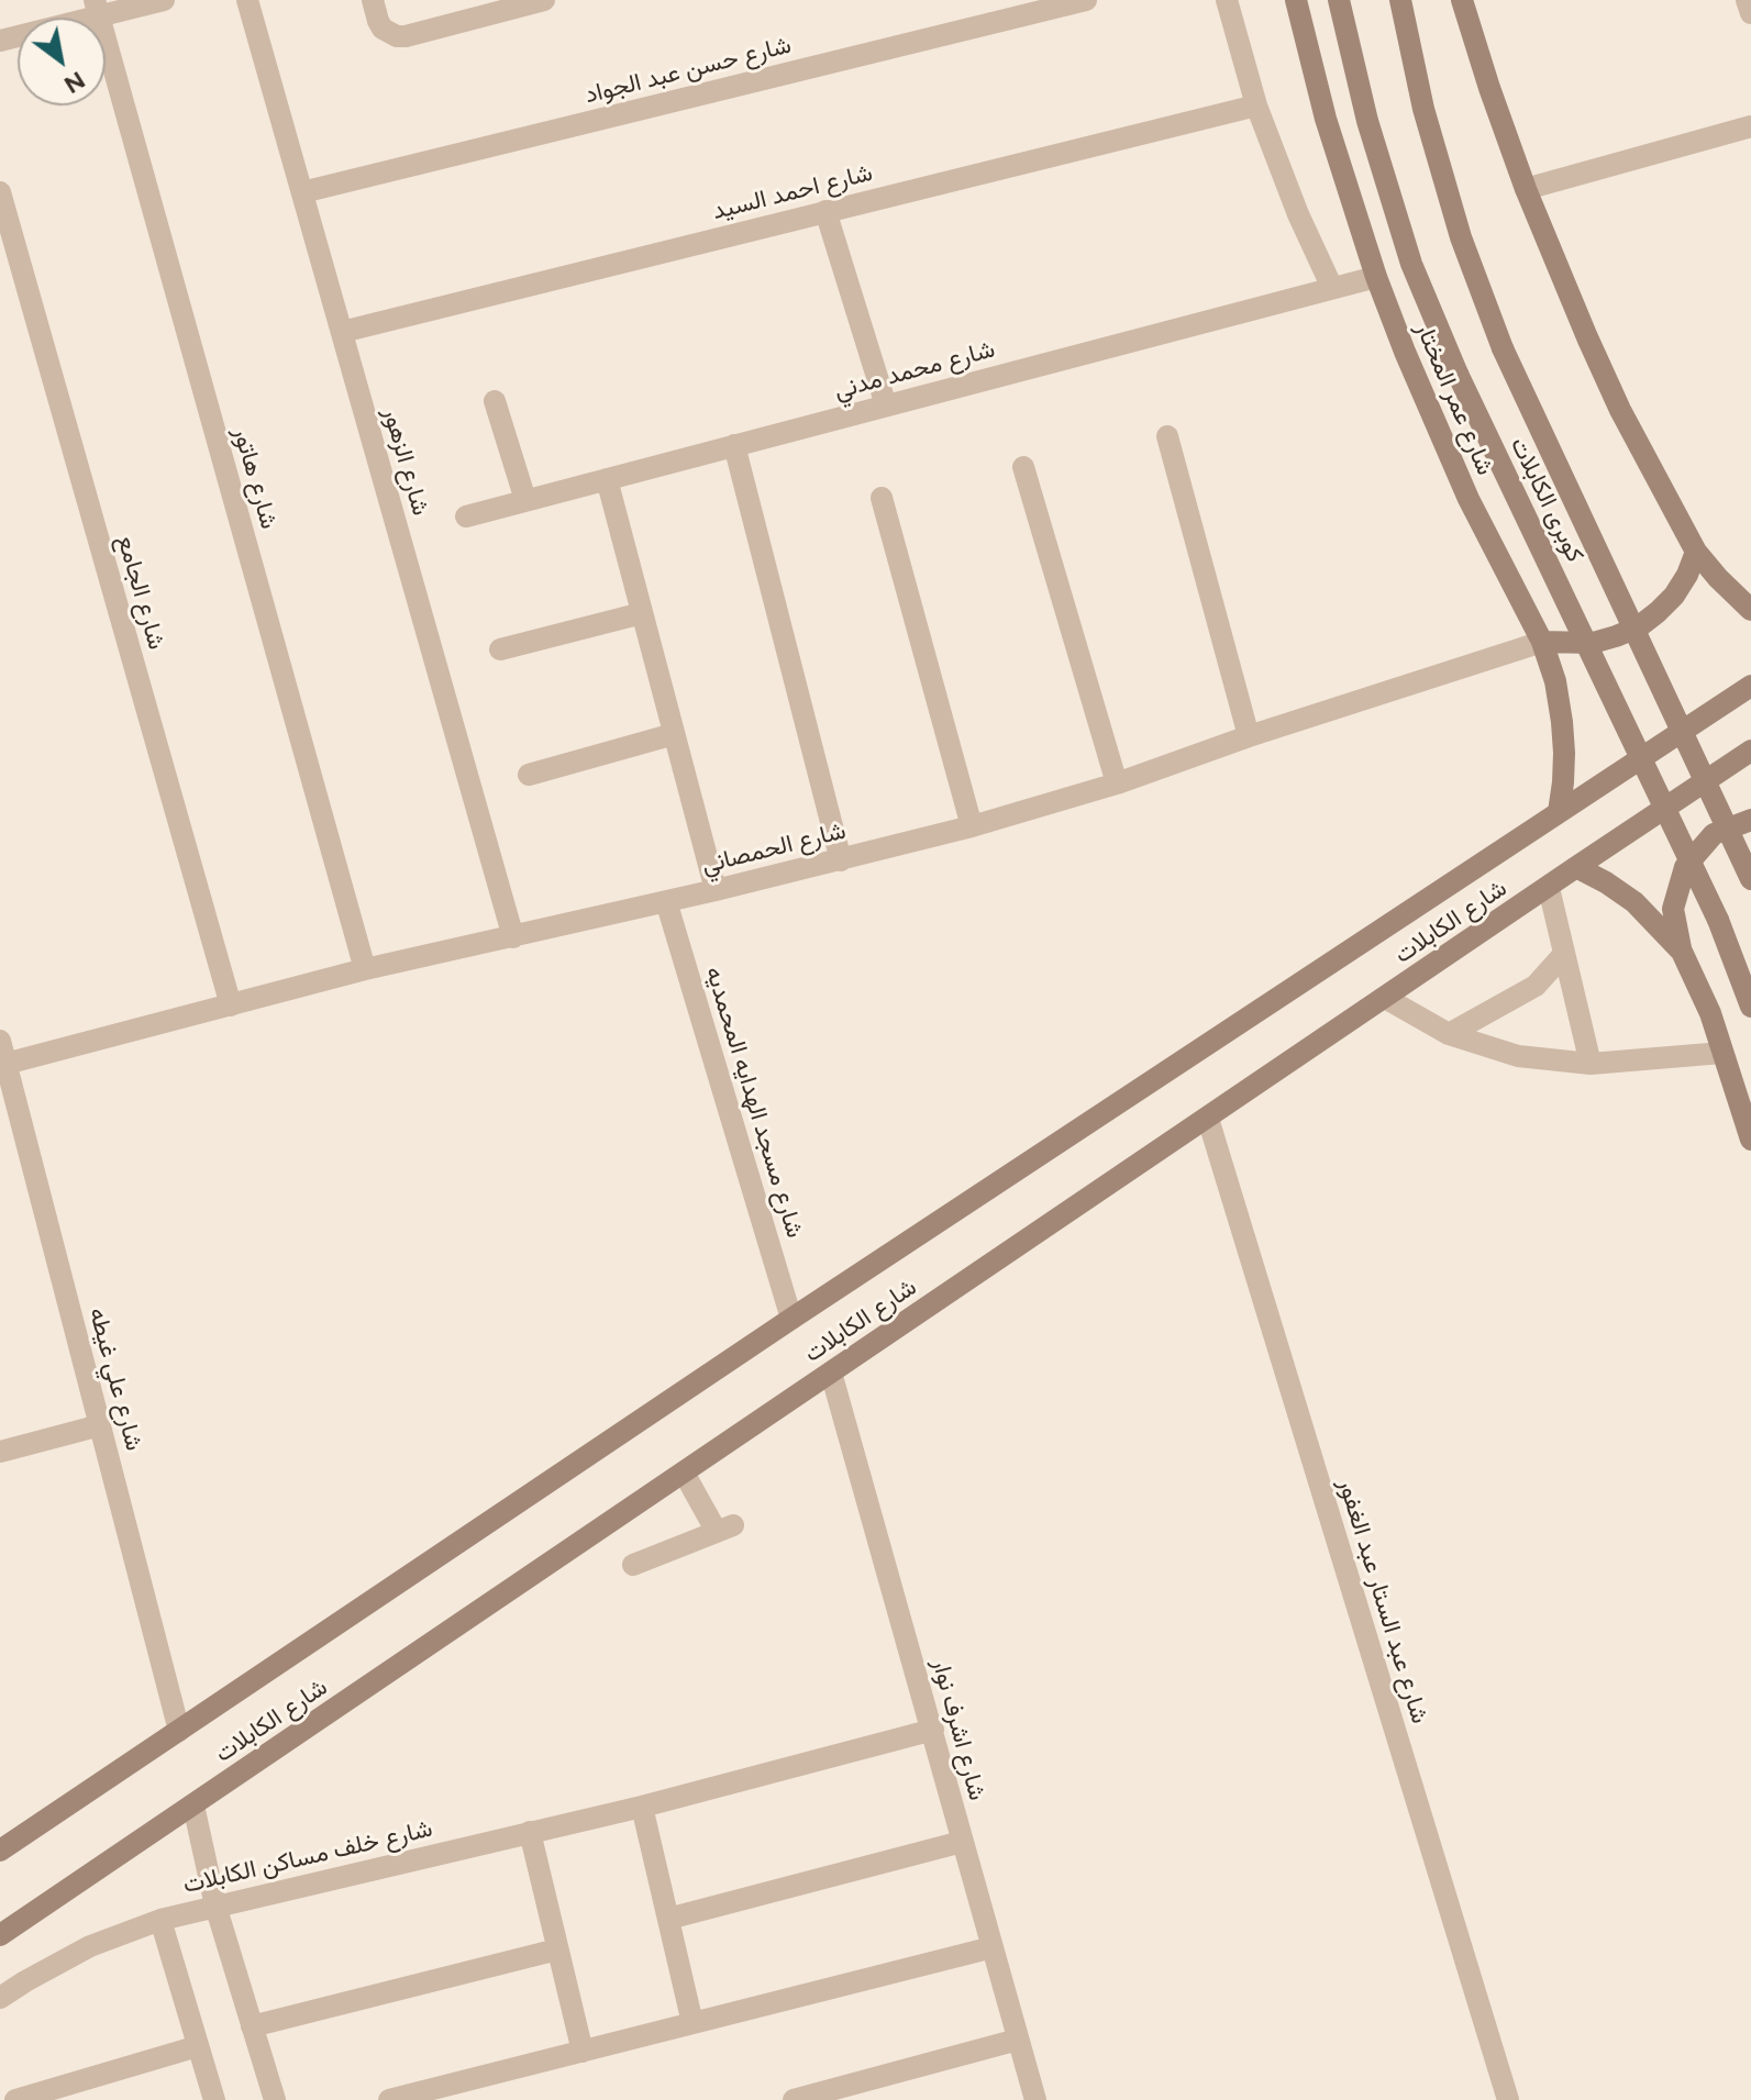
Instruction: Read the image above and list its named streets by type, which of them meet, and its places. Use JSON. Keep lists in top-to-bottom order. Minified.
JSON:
{"streets":{"main road":["شارع عمر المختار","كوبرى الكابلات","شارع الكابلات"],"street":["شارع حسن عبد الجواد","شارع احمد السيد","شارع محمد مدني","شارع الزهور","شارع هاتور","شارع الجامع","شارع الحمصاني","شارع مسجد الهدايه المحمديه","شارع علي غيطه","شارع عبد الستار عبد الغفور","شارع اشرف نوار","شارع خلف مساكن الكابلات"]},"crossings":[["شارع حسن عبد الجواد","شارع الزهور"],["شارع احمد السيد","شارع الزهور"],["شارع محمد مدني","شارع عمر المختار"],["شارع عمر المختار","شارع الحمصاني"],["شارع عمر المختار","شارع الكابلات"],["شارع الزهور","شارع الحمصاني"],["شارع هاتور","شارع الحمصاني"],["شارع الجامع","شارع الحمصاني"],["شارع الحمصاني","شارع مسجد الهدايه المحمديه"],["شارع الحمصاني","شارع علي غيطه"],["شارع الكابلات","شارع مسجد الهدايه المحمديه"],["شارع الكابلات","شارع علي غيطه"],["شارع الكابلات","شارع عبد الستار عبد الغفور"],["شارع الكابلات","شارع اشرف نوار"],["شارع اشرف نوار","شارع خلف مساكن الكابلات"]],"north":"bottom right"}
